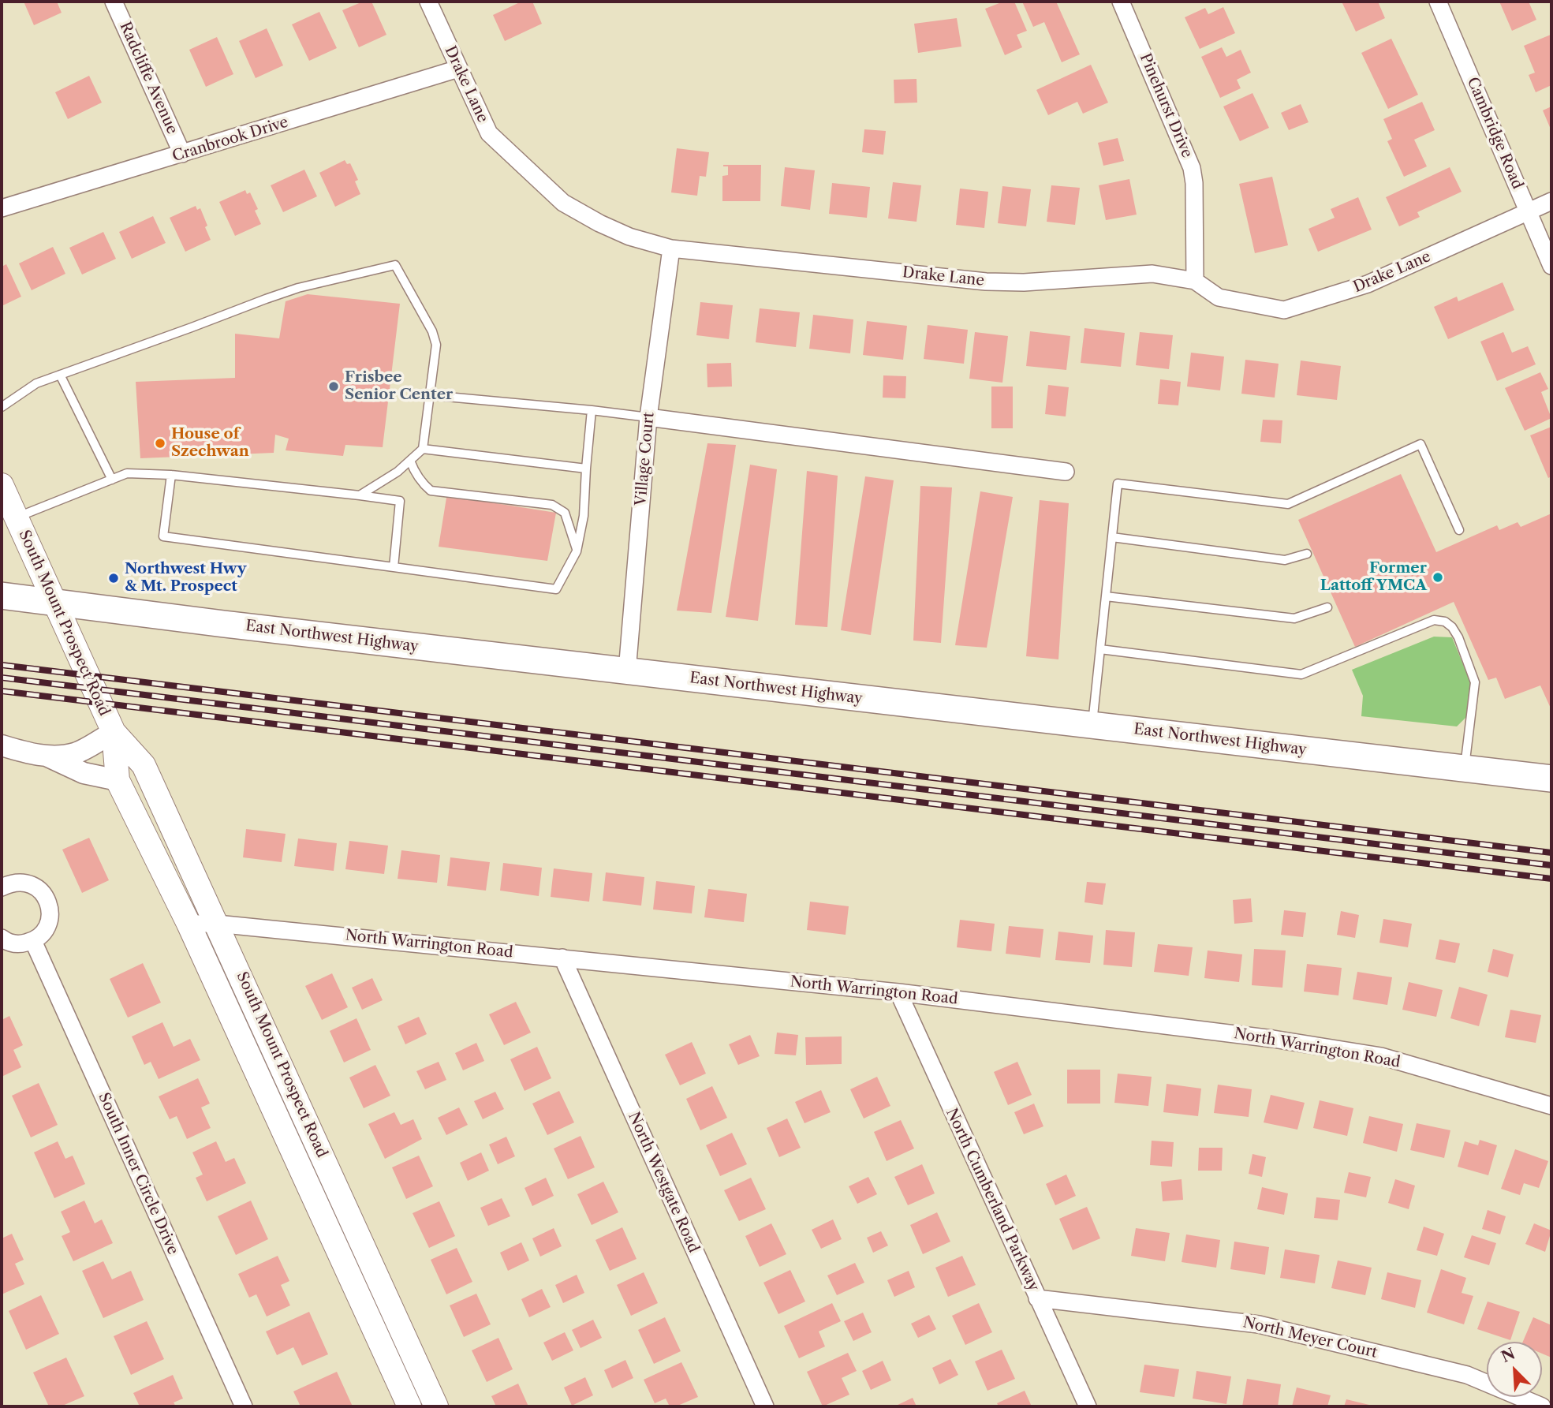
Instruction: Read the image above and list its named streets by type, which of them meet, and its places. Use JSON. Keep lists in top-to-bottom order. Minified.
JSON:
{"streets":{"main road":["South Mount Prospect Road","East Northwest Highway"],"street":["Radcliffe Avenue","Drake Lane","Pinehurst Drive","Cambridge Road","Cranbrook Drive","Village Court","North Warrington Road","South Inner Circle Drive","North Westgate Road","North Cumberland Parkway","North Meyer Court"]},"crossings":[["Radcliffe Avenue","Cranbrook Drive"],["Drake Lane","Pinehurst Drive"],["Drake Lane","Cambridge Road"],["Drake Lane","Cranbrook Drive"],["Drake Lane","Village Court"],["Village Court","East Northwest Highway"],["South Mount Prospect Road","East Northwest Highway"],["South Mount Prospect Road","North Warrington Road"],["North Warrington Road","North Westgate Road"],["North Warrington Road","North Cumberland Parkway"],["North Cumberland Parkway","North Meyer Court"]],"places":["Frisbee Senior Center","House of Szechwan","Former Lattoff YMCA","Northwest Hwy & Mt. Prospect"],"north":"top left"}
